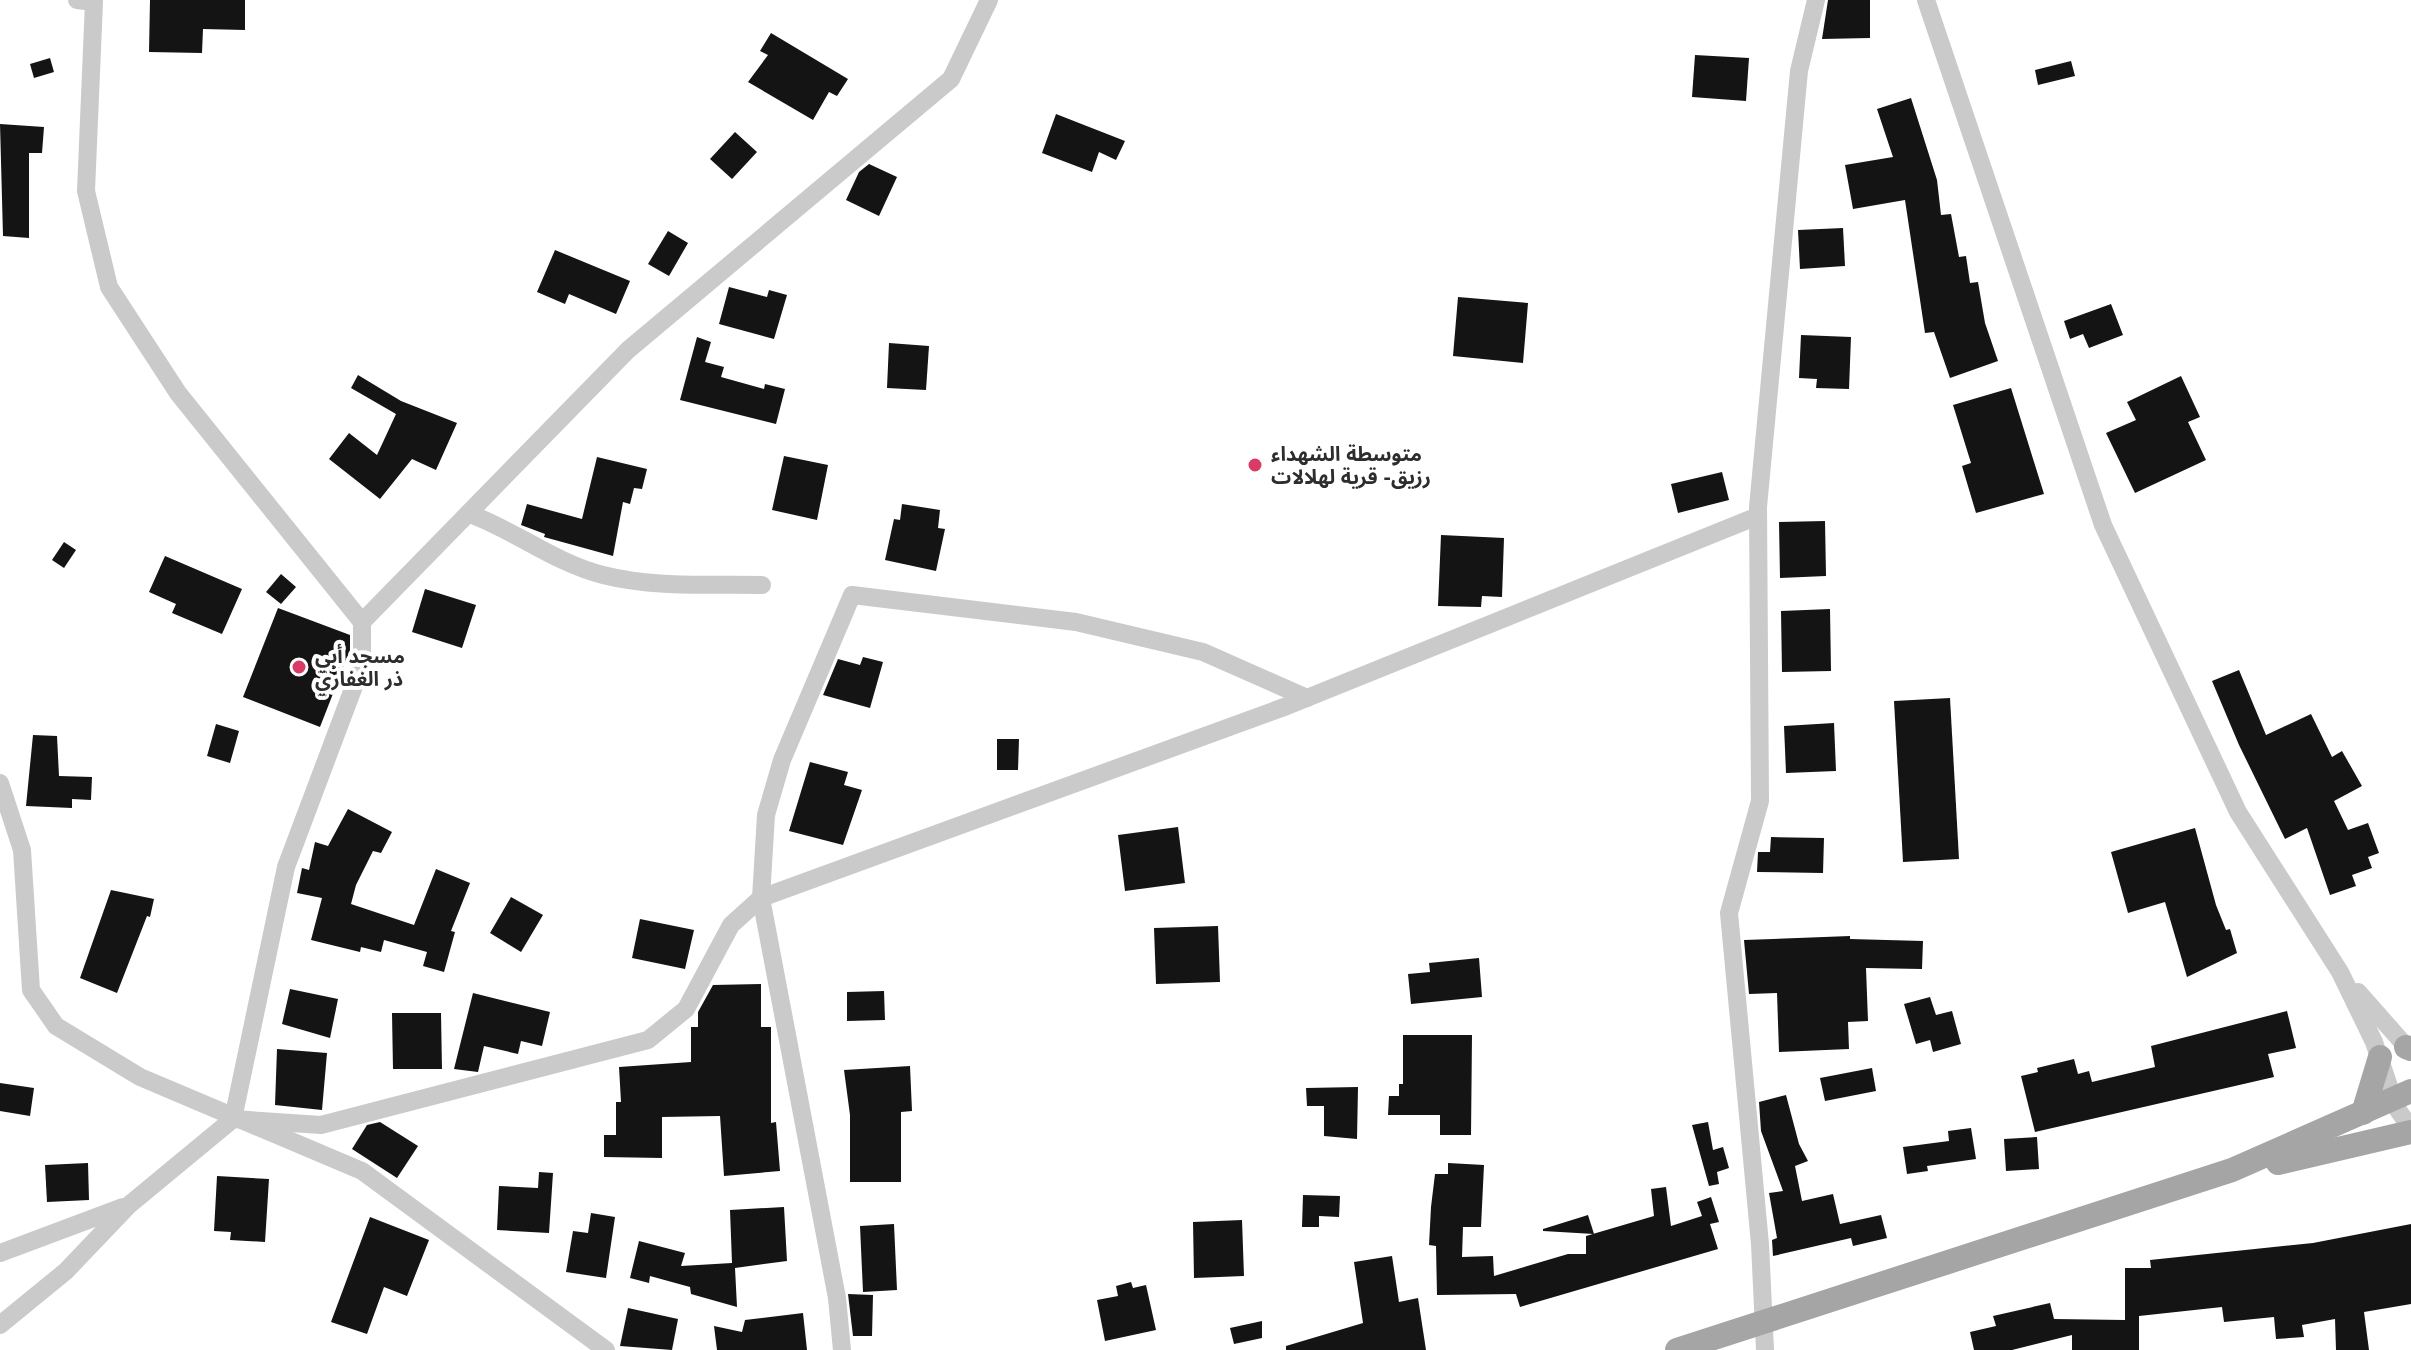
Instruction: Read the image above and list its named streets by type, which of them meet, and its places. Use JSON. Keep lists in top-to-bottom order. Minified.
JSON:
{"places":["متوسطة الشهداء رزيق- قرية لهلالات","مسجد أبي ذر الغفاري"]}
